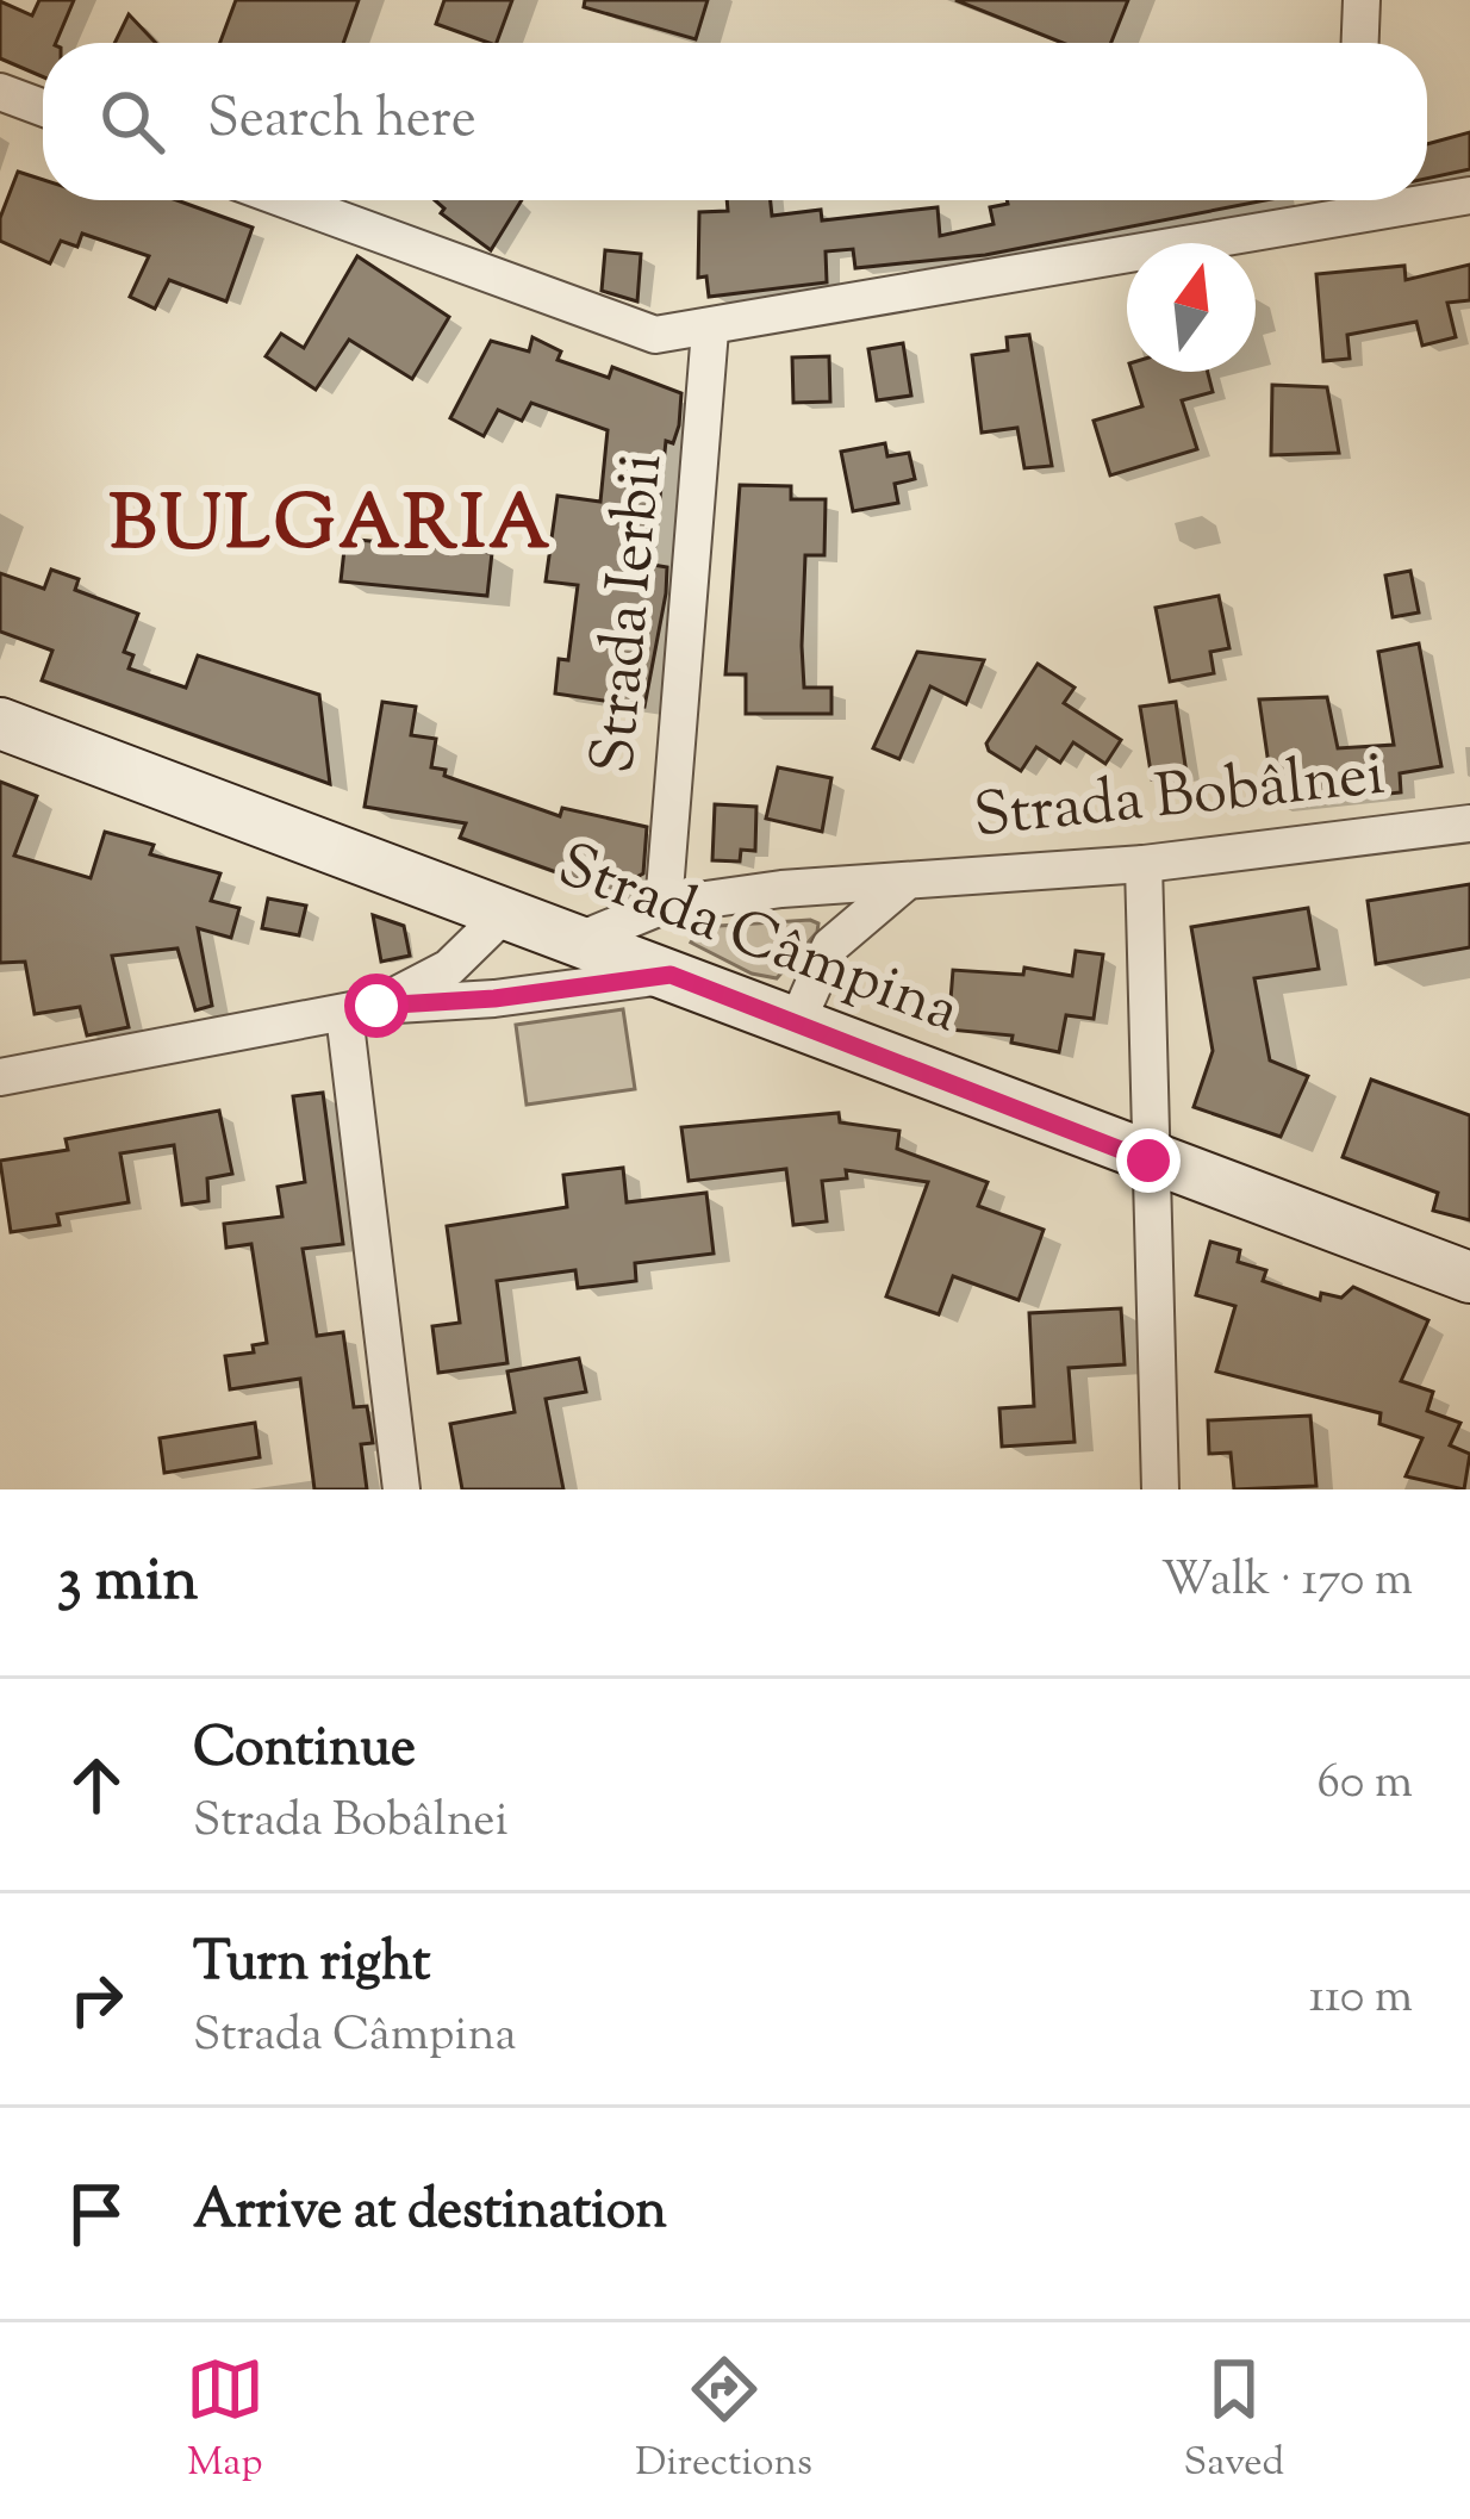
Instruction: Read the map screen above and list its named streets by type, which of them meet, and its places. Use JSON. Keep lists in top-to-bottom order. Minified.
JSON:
{"streets":{"main road":["Strada Câmpina"],"street":["Strada Ierbii","Strada Bobâlnei"]},"crossings":[["Strada Ierbii","Strada Bobâlnei"],["Strada Bobâlnei","Strada Câmpina"]],"districts":["BULGARIA"],"north":"top","page":{"search":"Search here","heading":["3 min","Walk · 170 m"],"list":[["Continue","Strada Bobâlnei","60 m"],["Turn right","Strada Câmpina","110 m"],"Arrive at destination"],"nav":["Map","Directions","Saved"]}}
